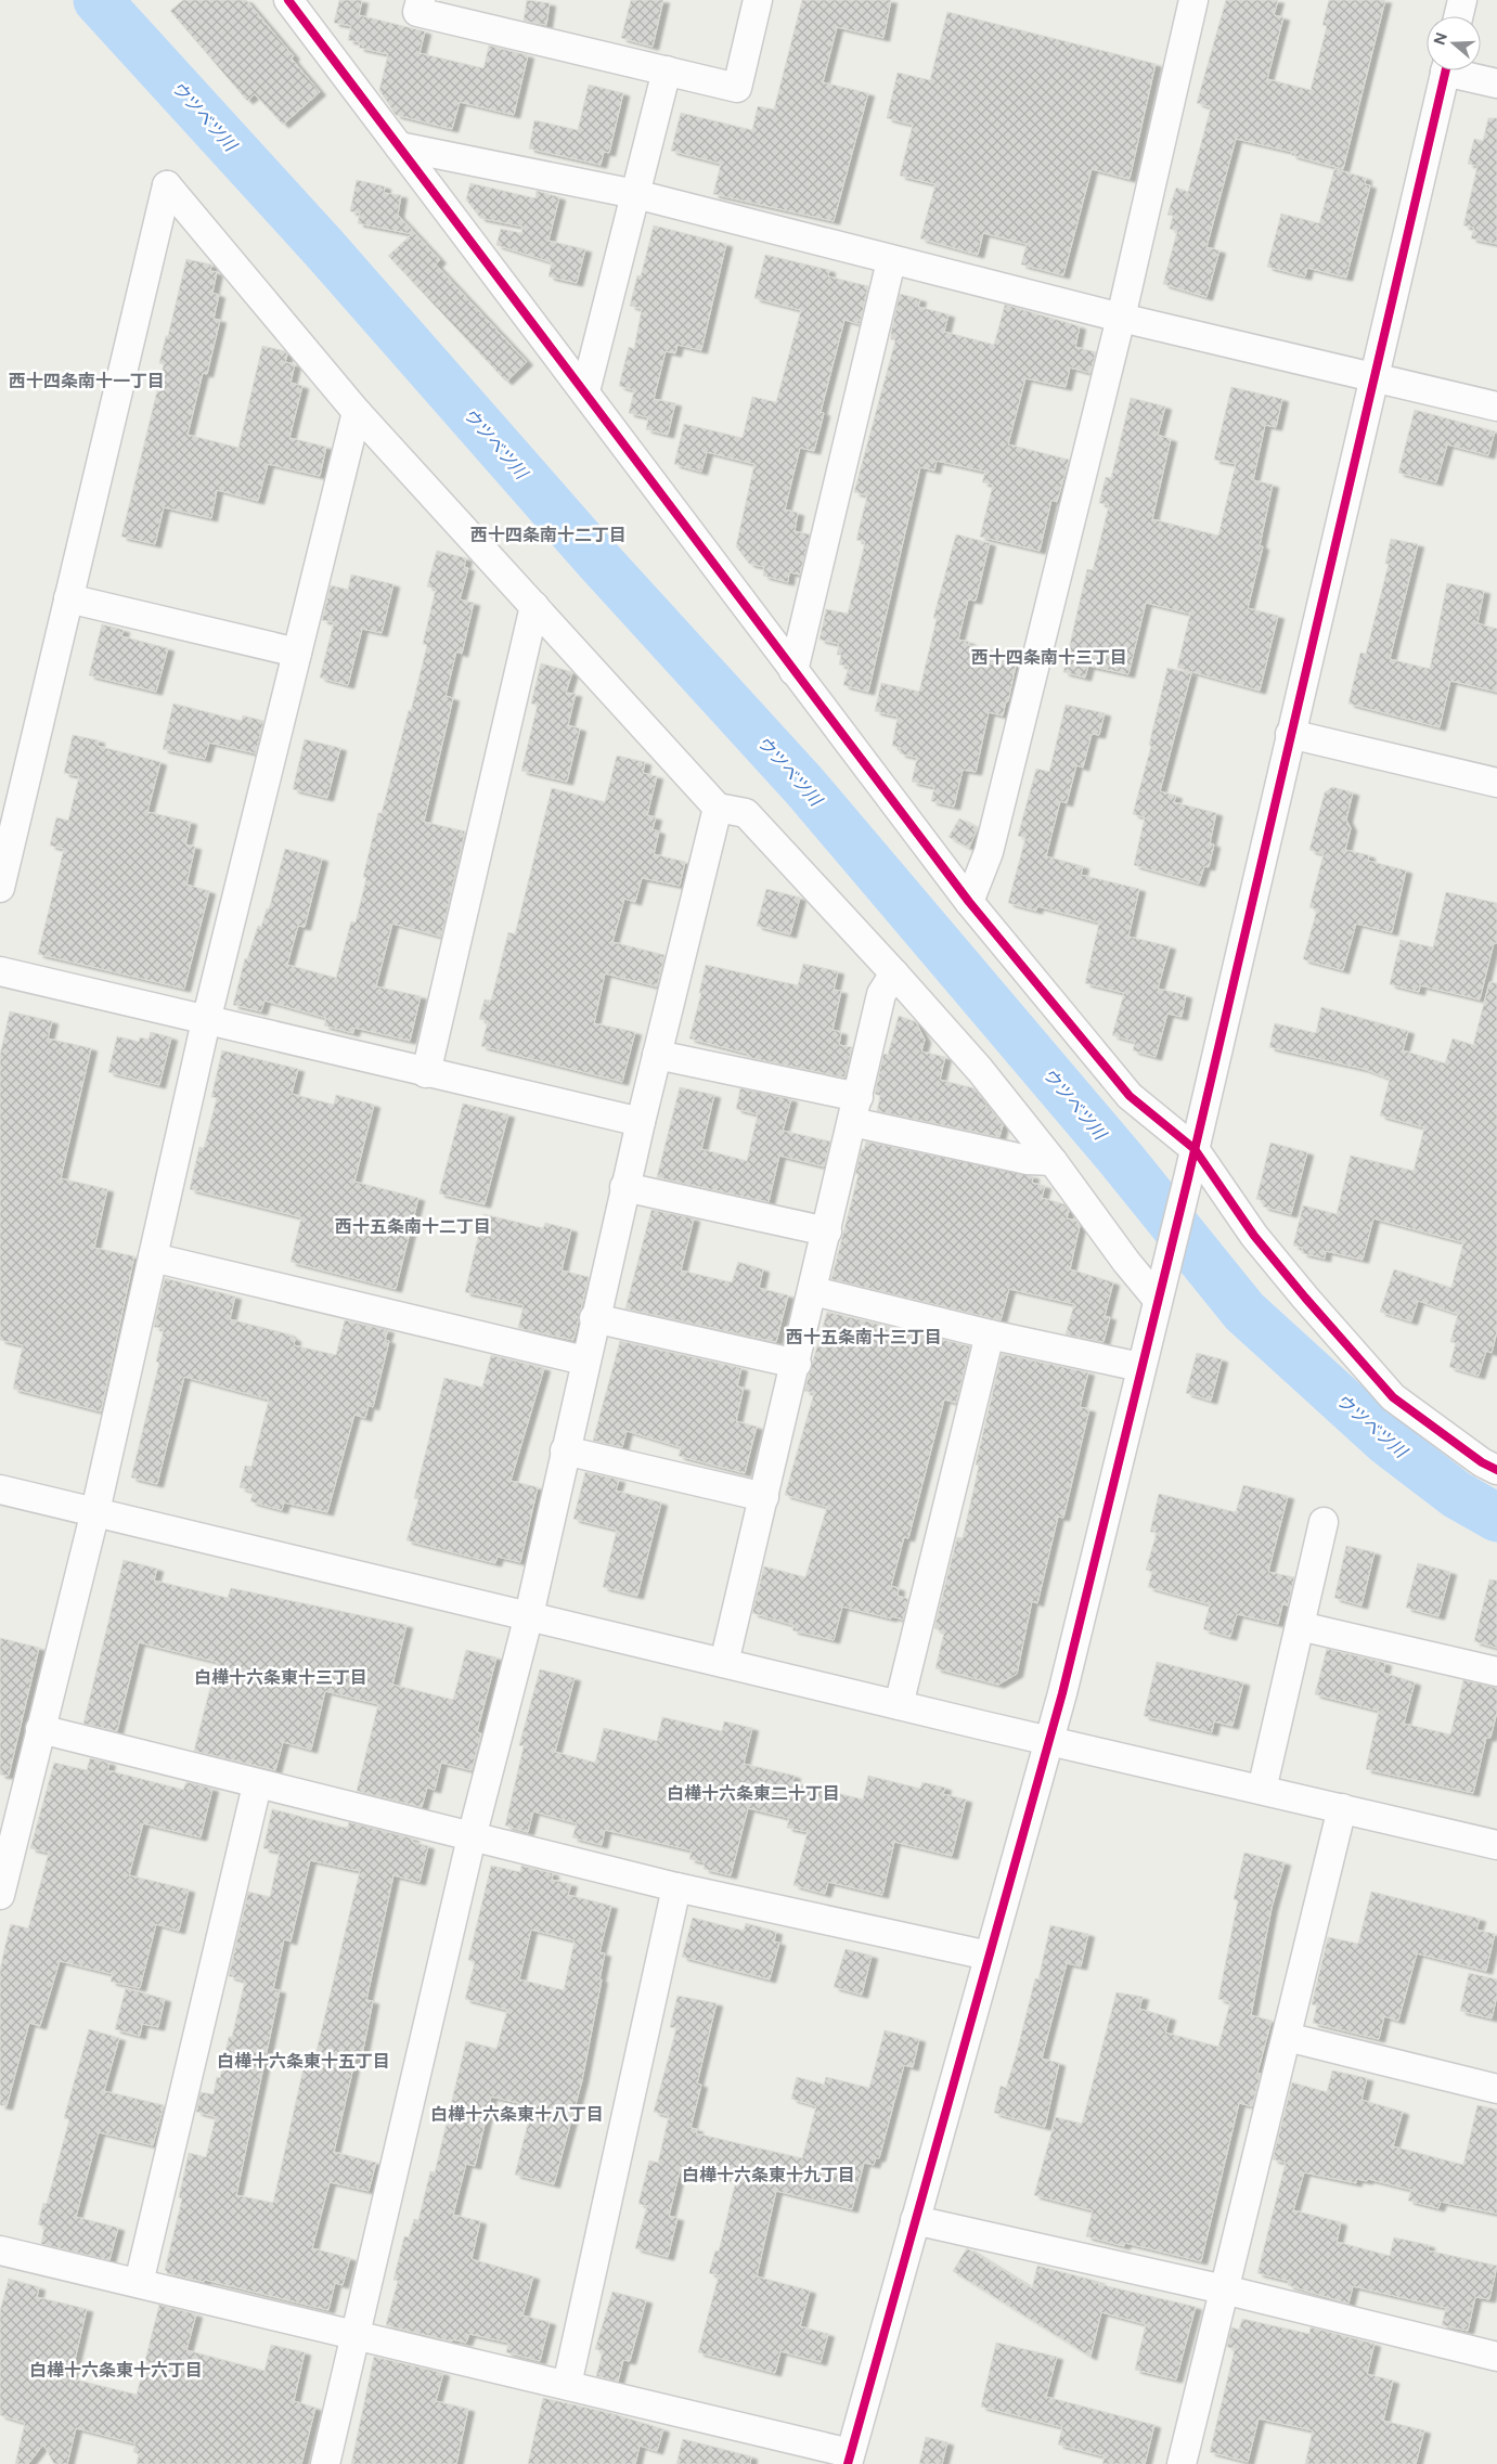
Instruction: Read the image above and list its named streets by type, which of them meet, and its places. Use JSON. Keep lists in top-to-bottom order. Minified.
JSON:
{"districts":["西十四条南十一丁目","西十四条南十二丁目","西十四条南十三丁目","西十五条南十二丁目","西十五条南十三丁目","白樺十六条東十三丁目","白樺十六条東二十丁目","白樺十六条東十五丁目","白樺十六条東十八丁目","白樺十六条東十九丁目","白樺十六条東十六丁目"],"water":["ウツベツ川"],"north":"left"}
